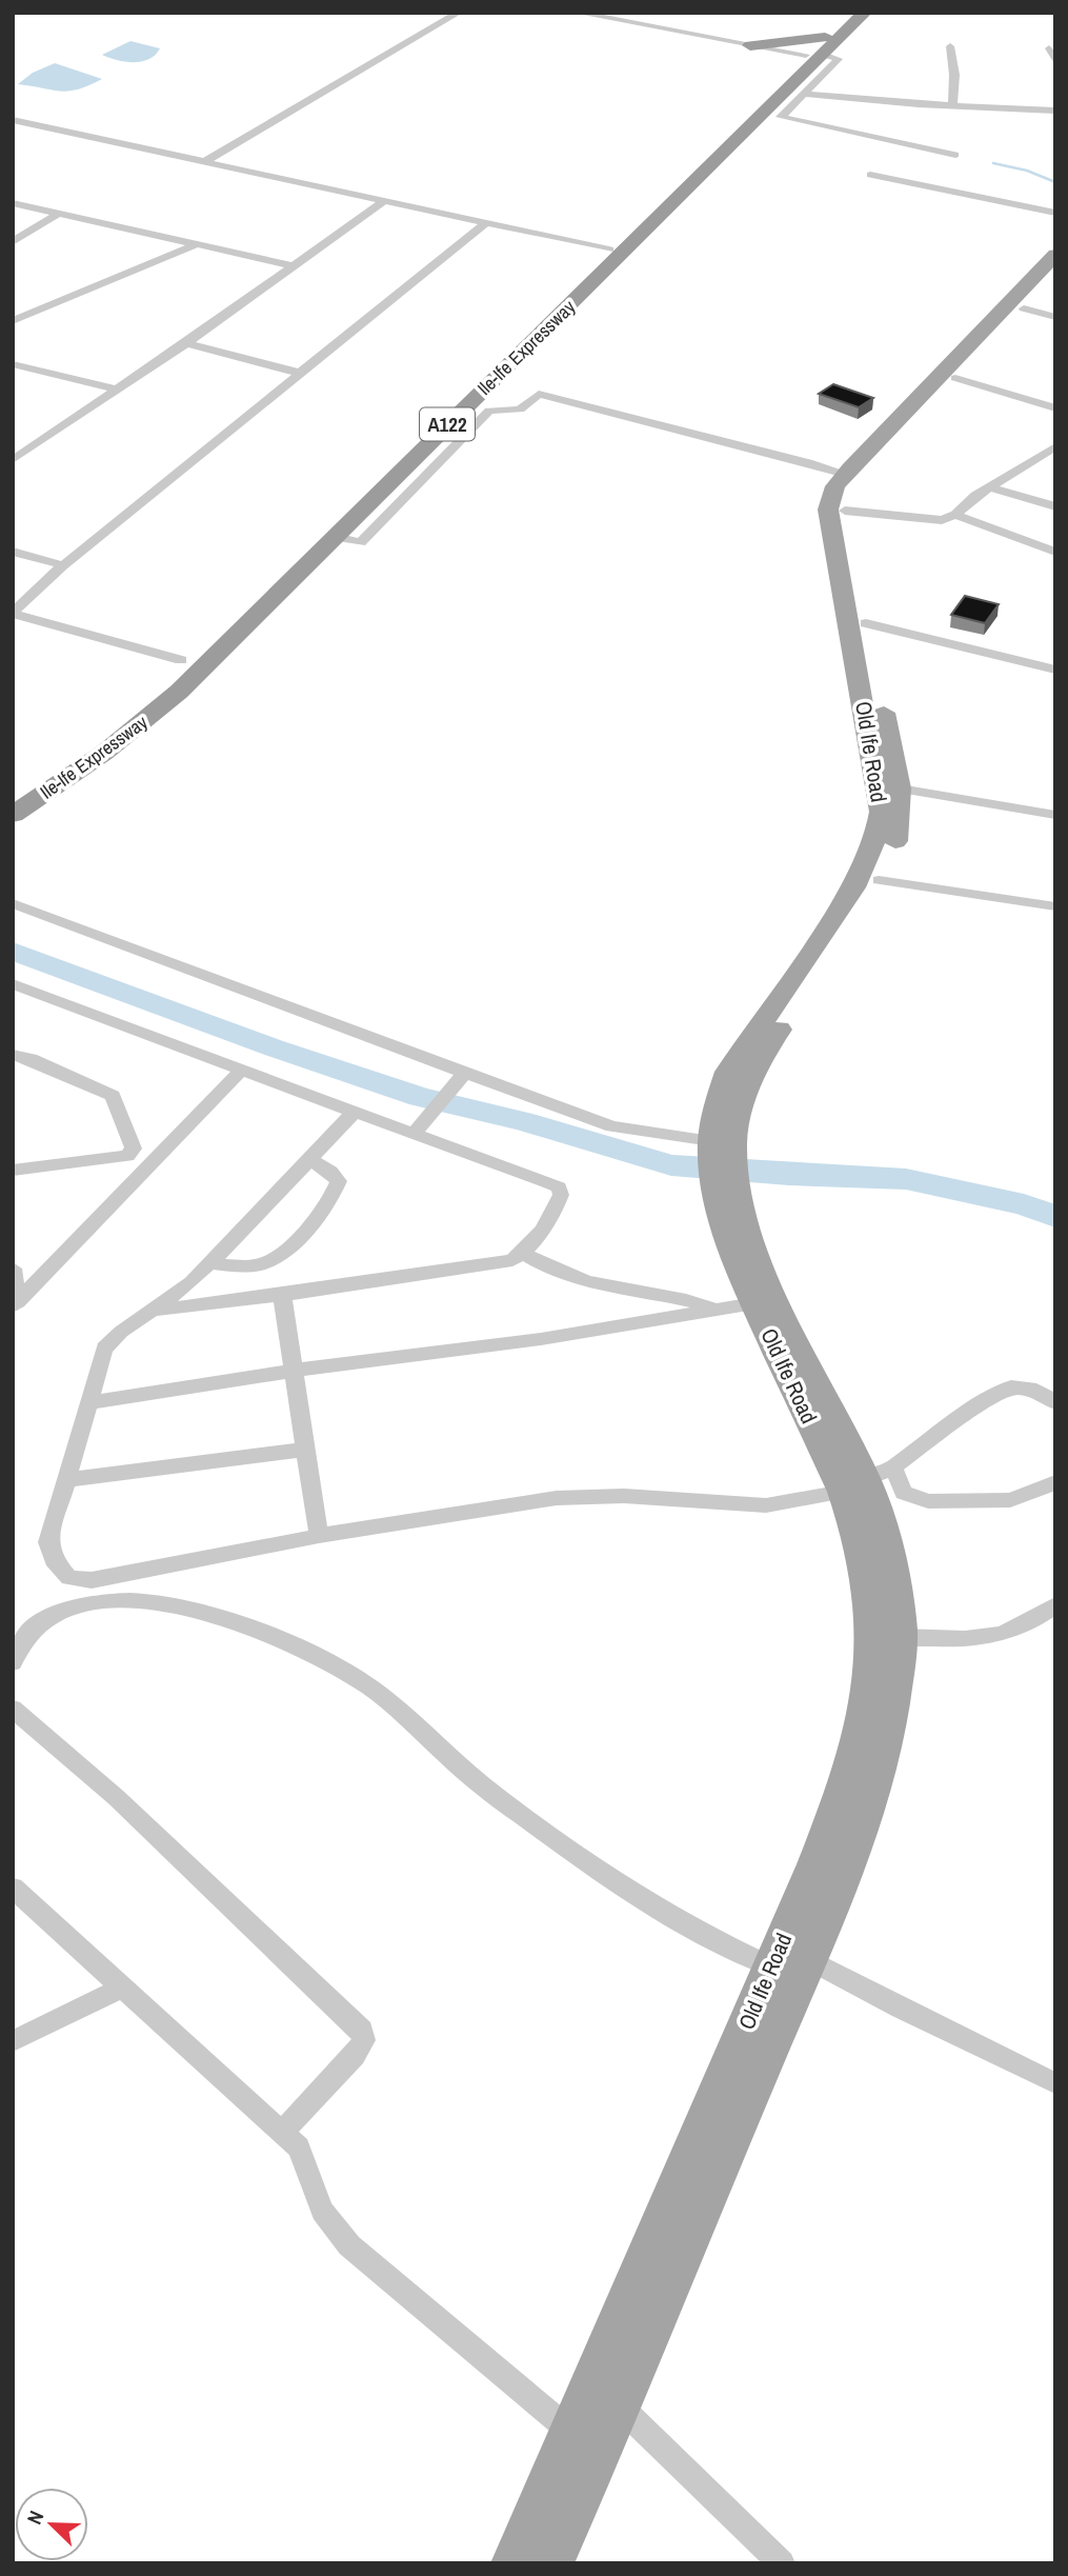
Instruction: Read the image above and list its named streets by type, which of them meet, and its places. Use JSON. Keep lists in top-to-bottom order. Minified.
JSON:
{"streets":{"highway":["Ile-Ife Expressway","A122"],"main road":["Old Ife Road"]},"north":"top left"}
